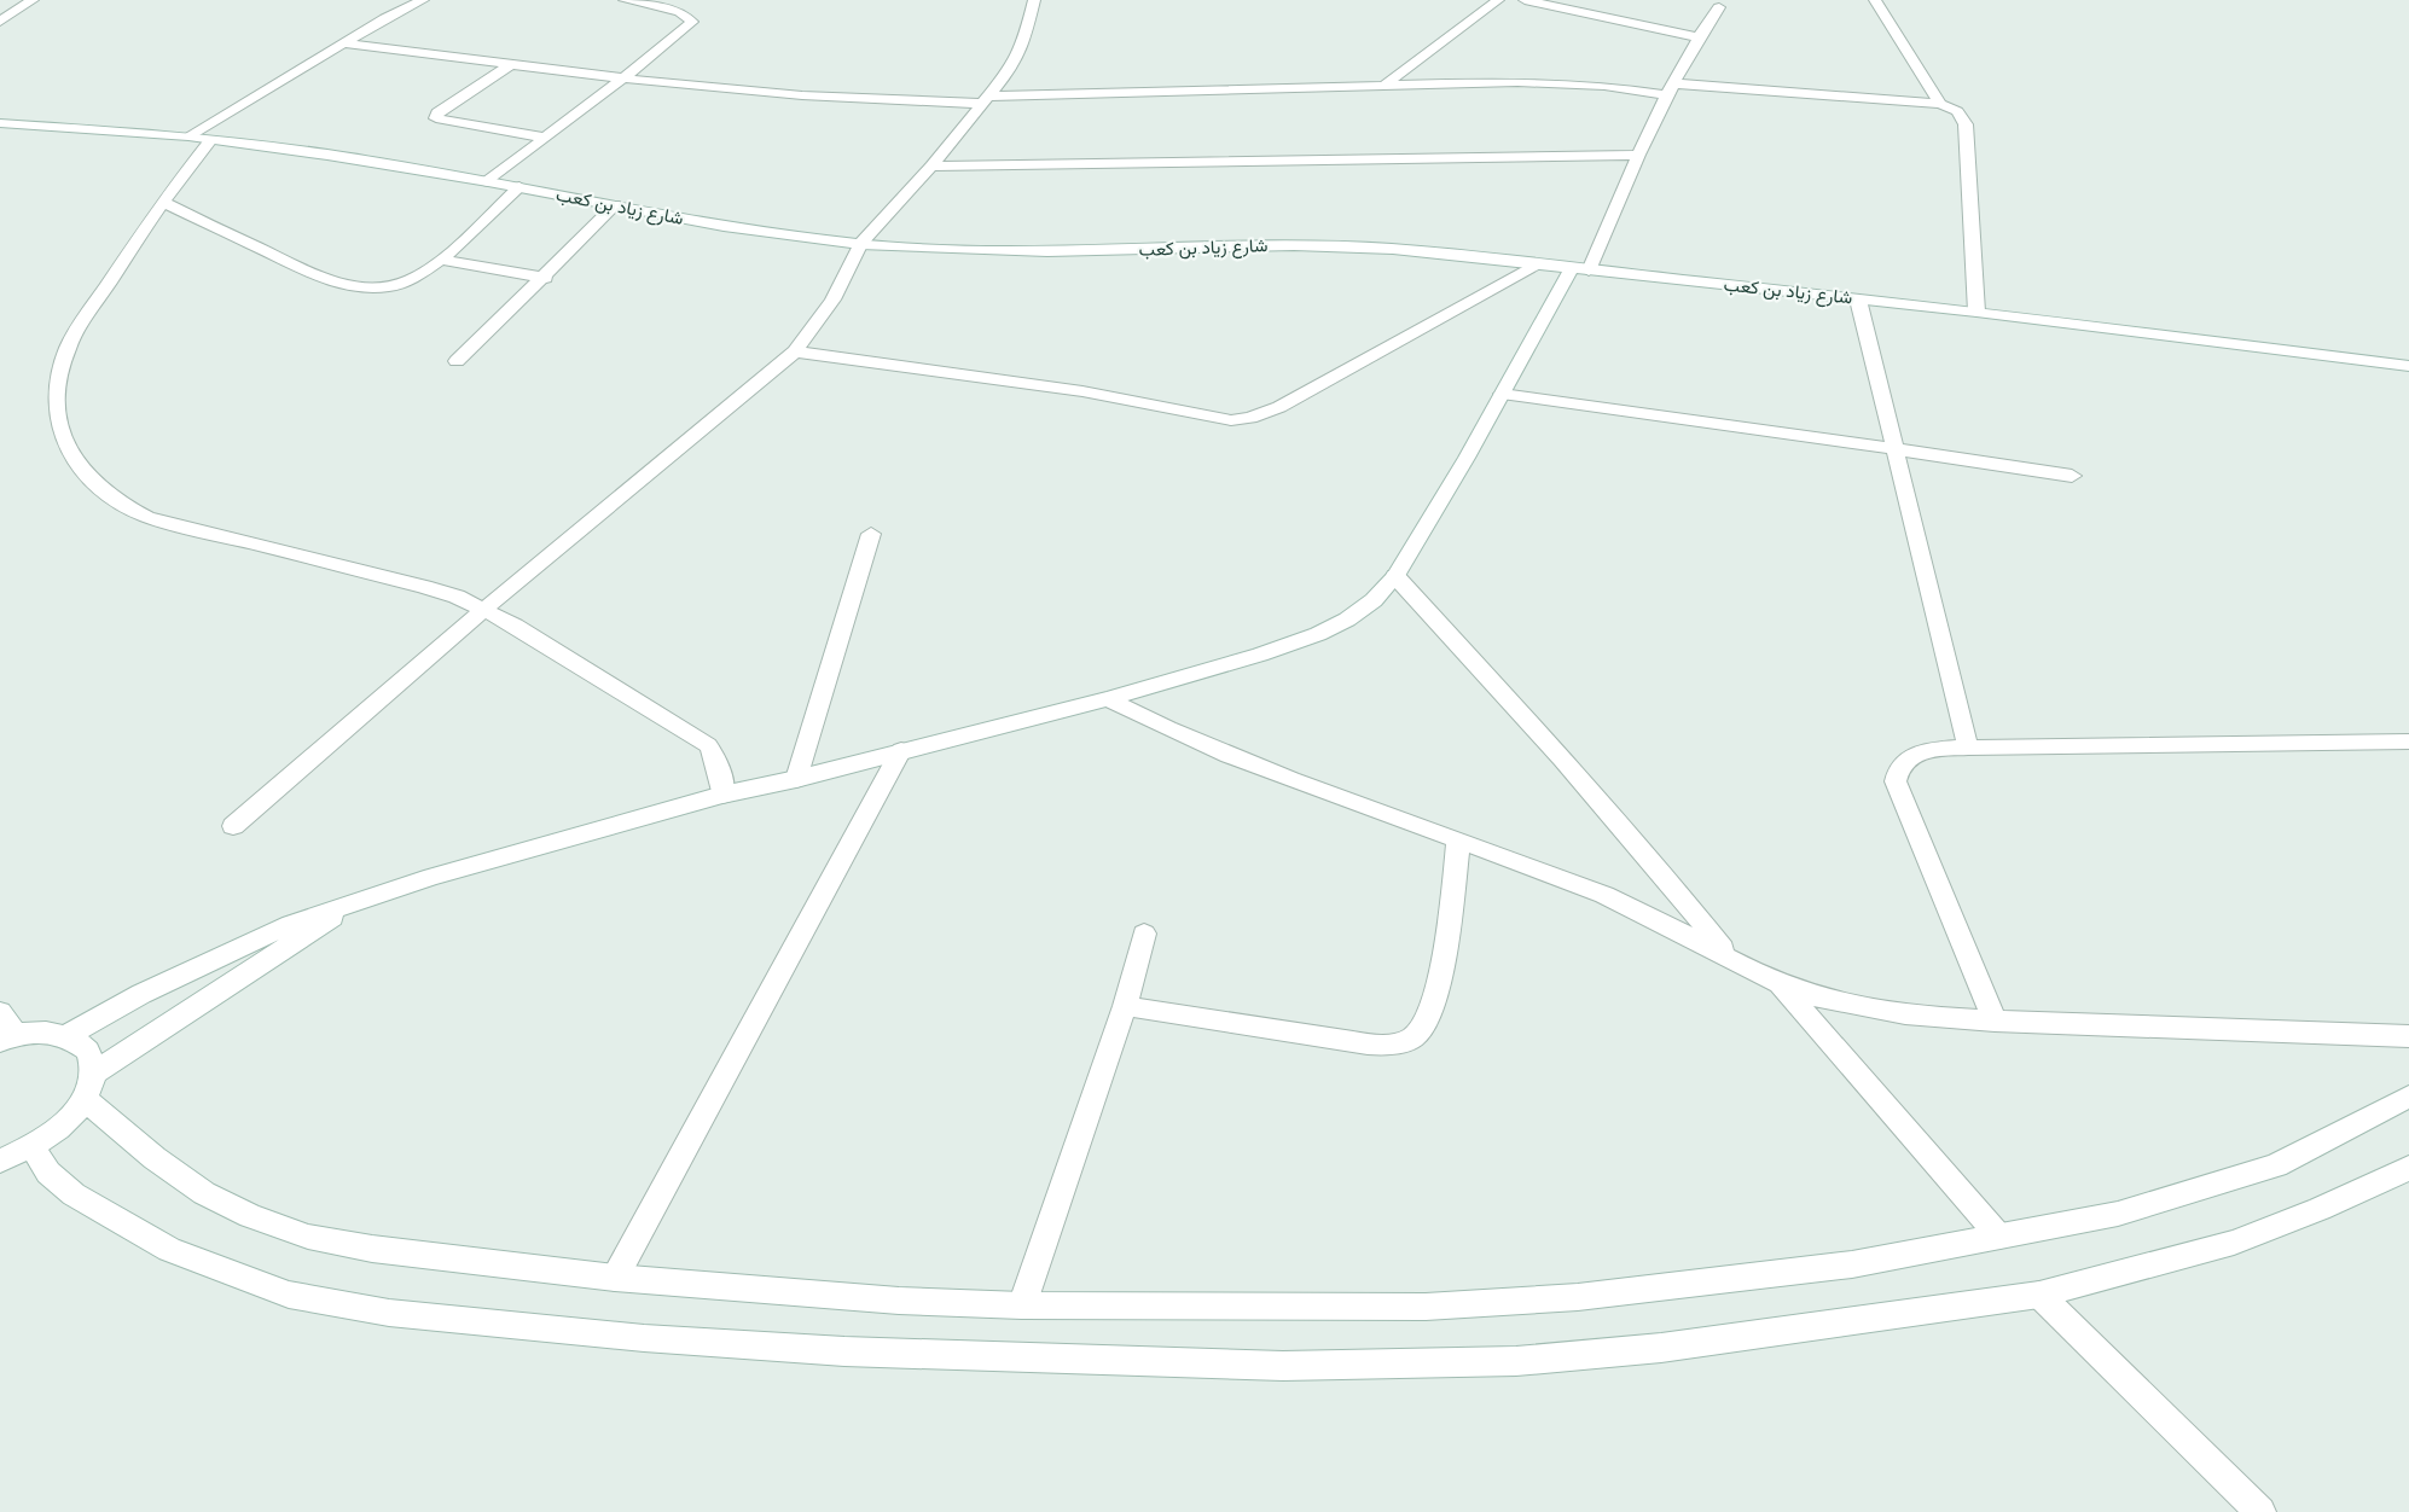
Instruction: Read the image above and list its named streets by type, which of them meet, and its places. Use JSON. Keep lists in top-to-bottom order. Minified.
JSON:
{"streets":{"street":["شارع زياد بن كعب"]}}
